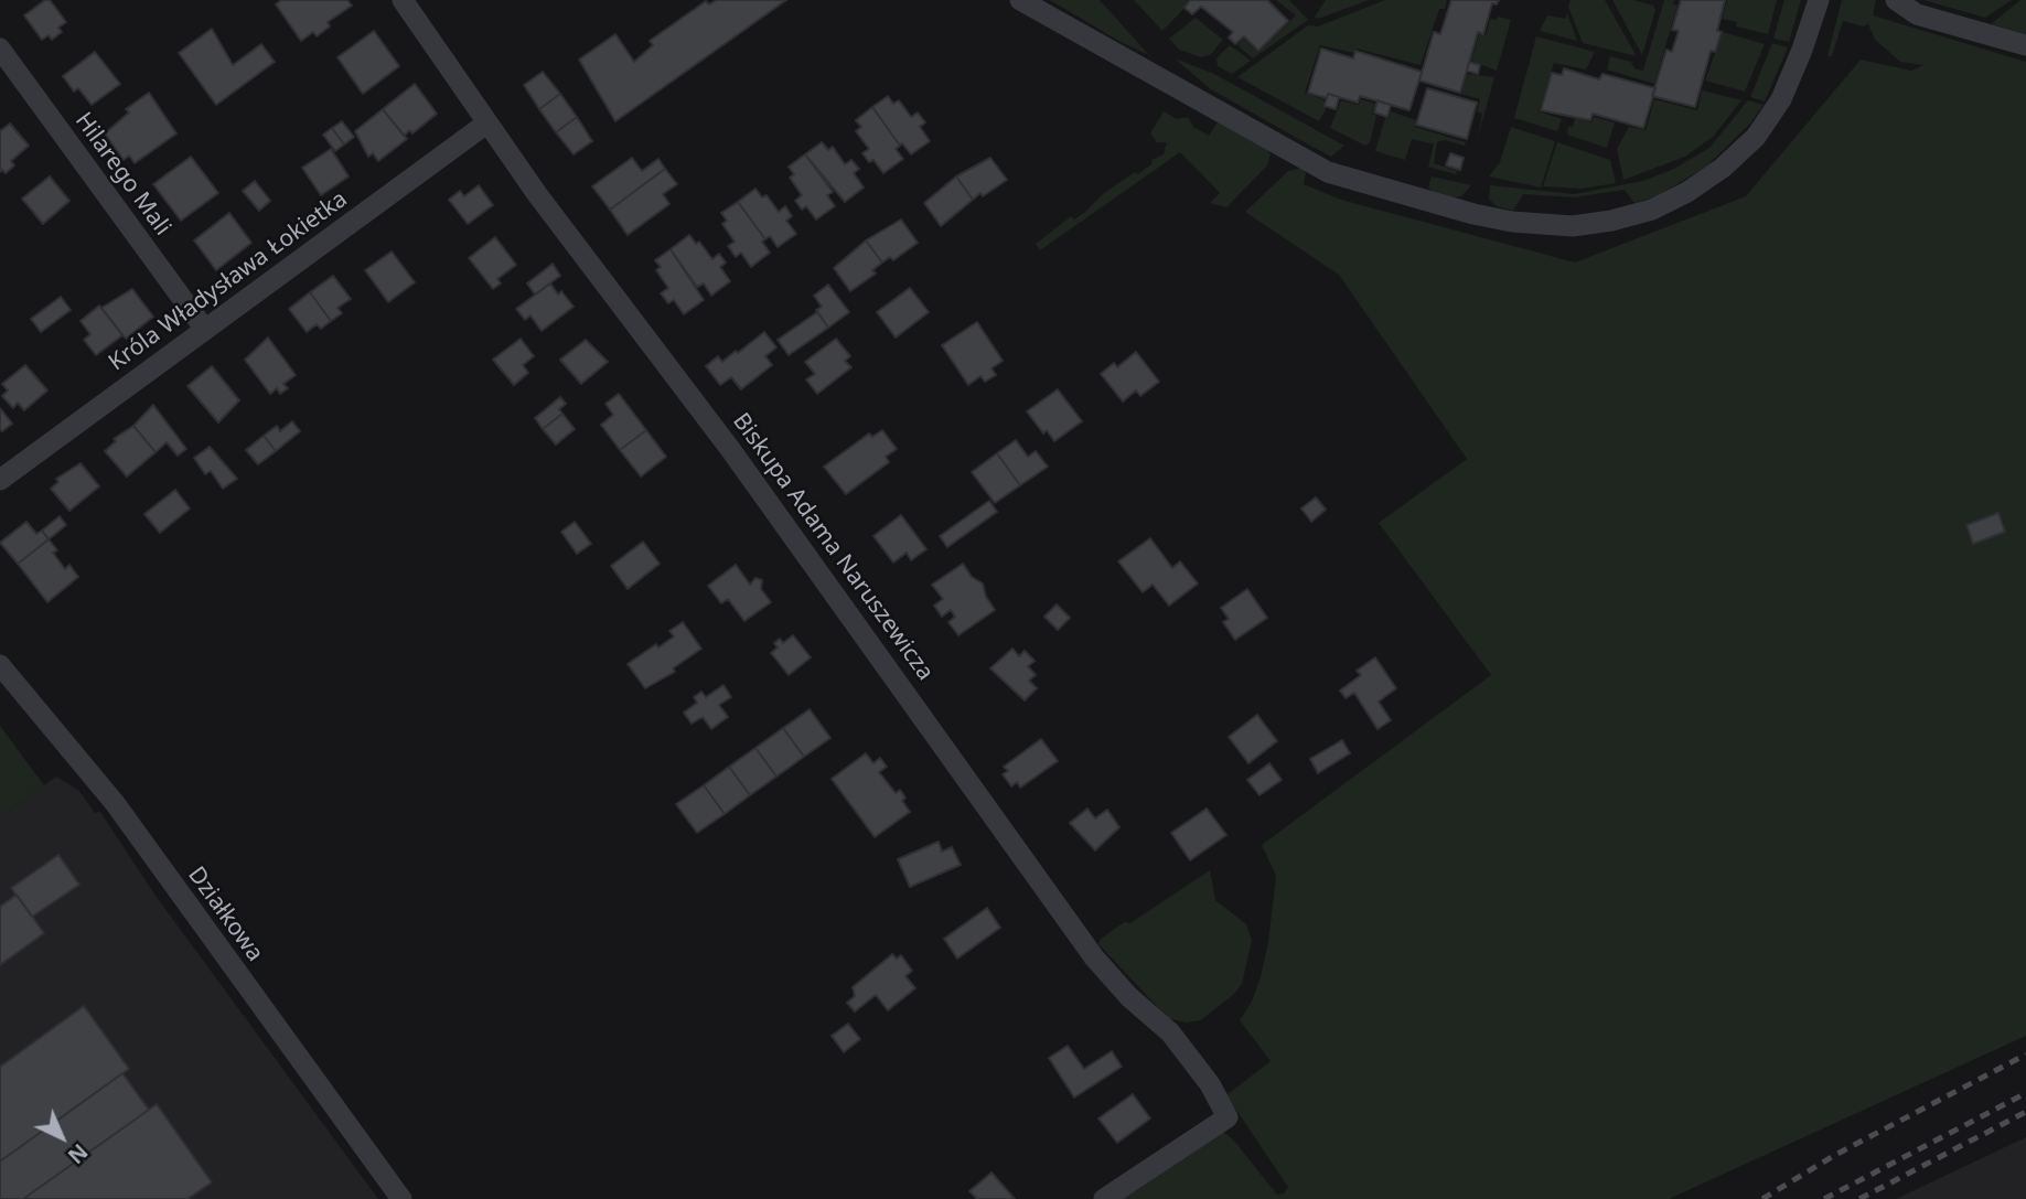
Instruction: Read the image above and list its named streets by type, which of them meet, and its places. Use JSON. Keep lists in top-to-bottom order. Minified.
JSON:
{"streets":{"street":["Hilarego Mali","Króla Władysława Łokietka","Biskupa Adama Naruszewicza","Działkowa"]},"crossings":[["Hilarego Mali","Króla Władysława Łokietka"],["Króla Władysława Łokietka","Biskupa Adama Naruszewicza"]],"north":"bottom right"}
